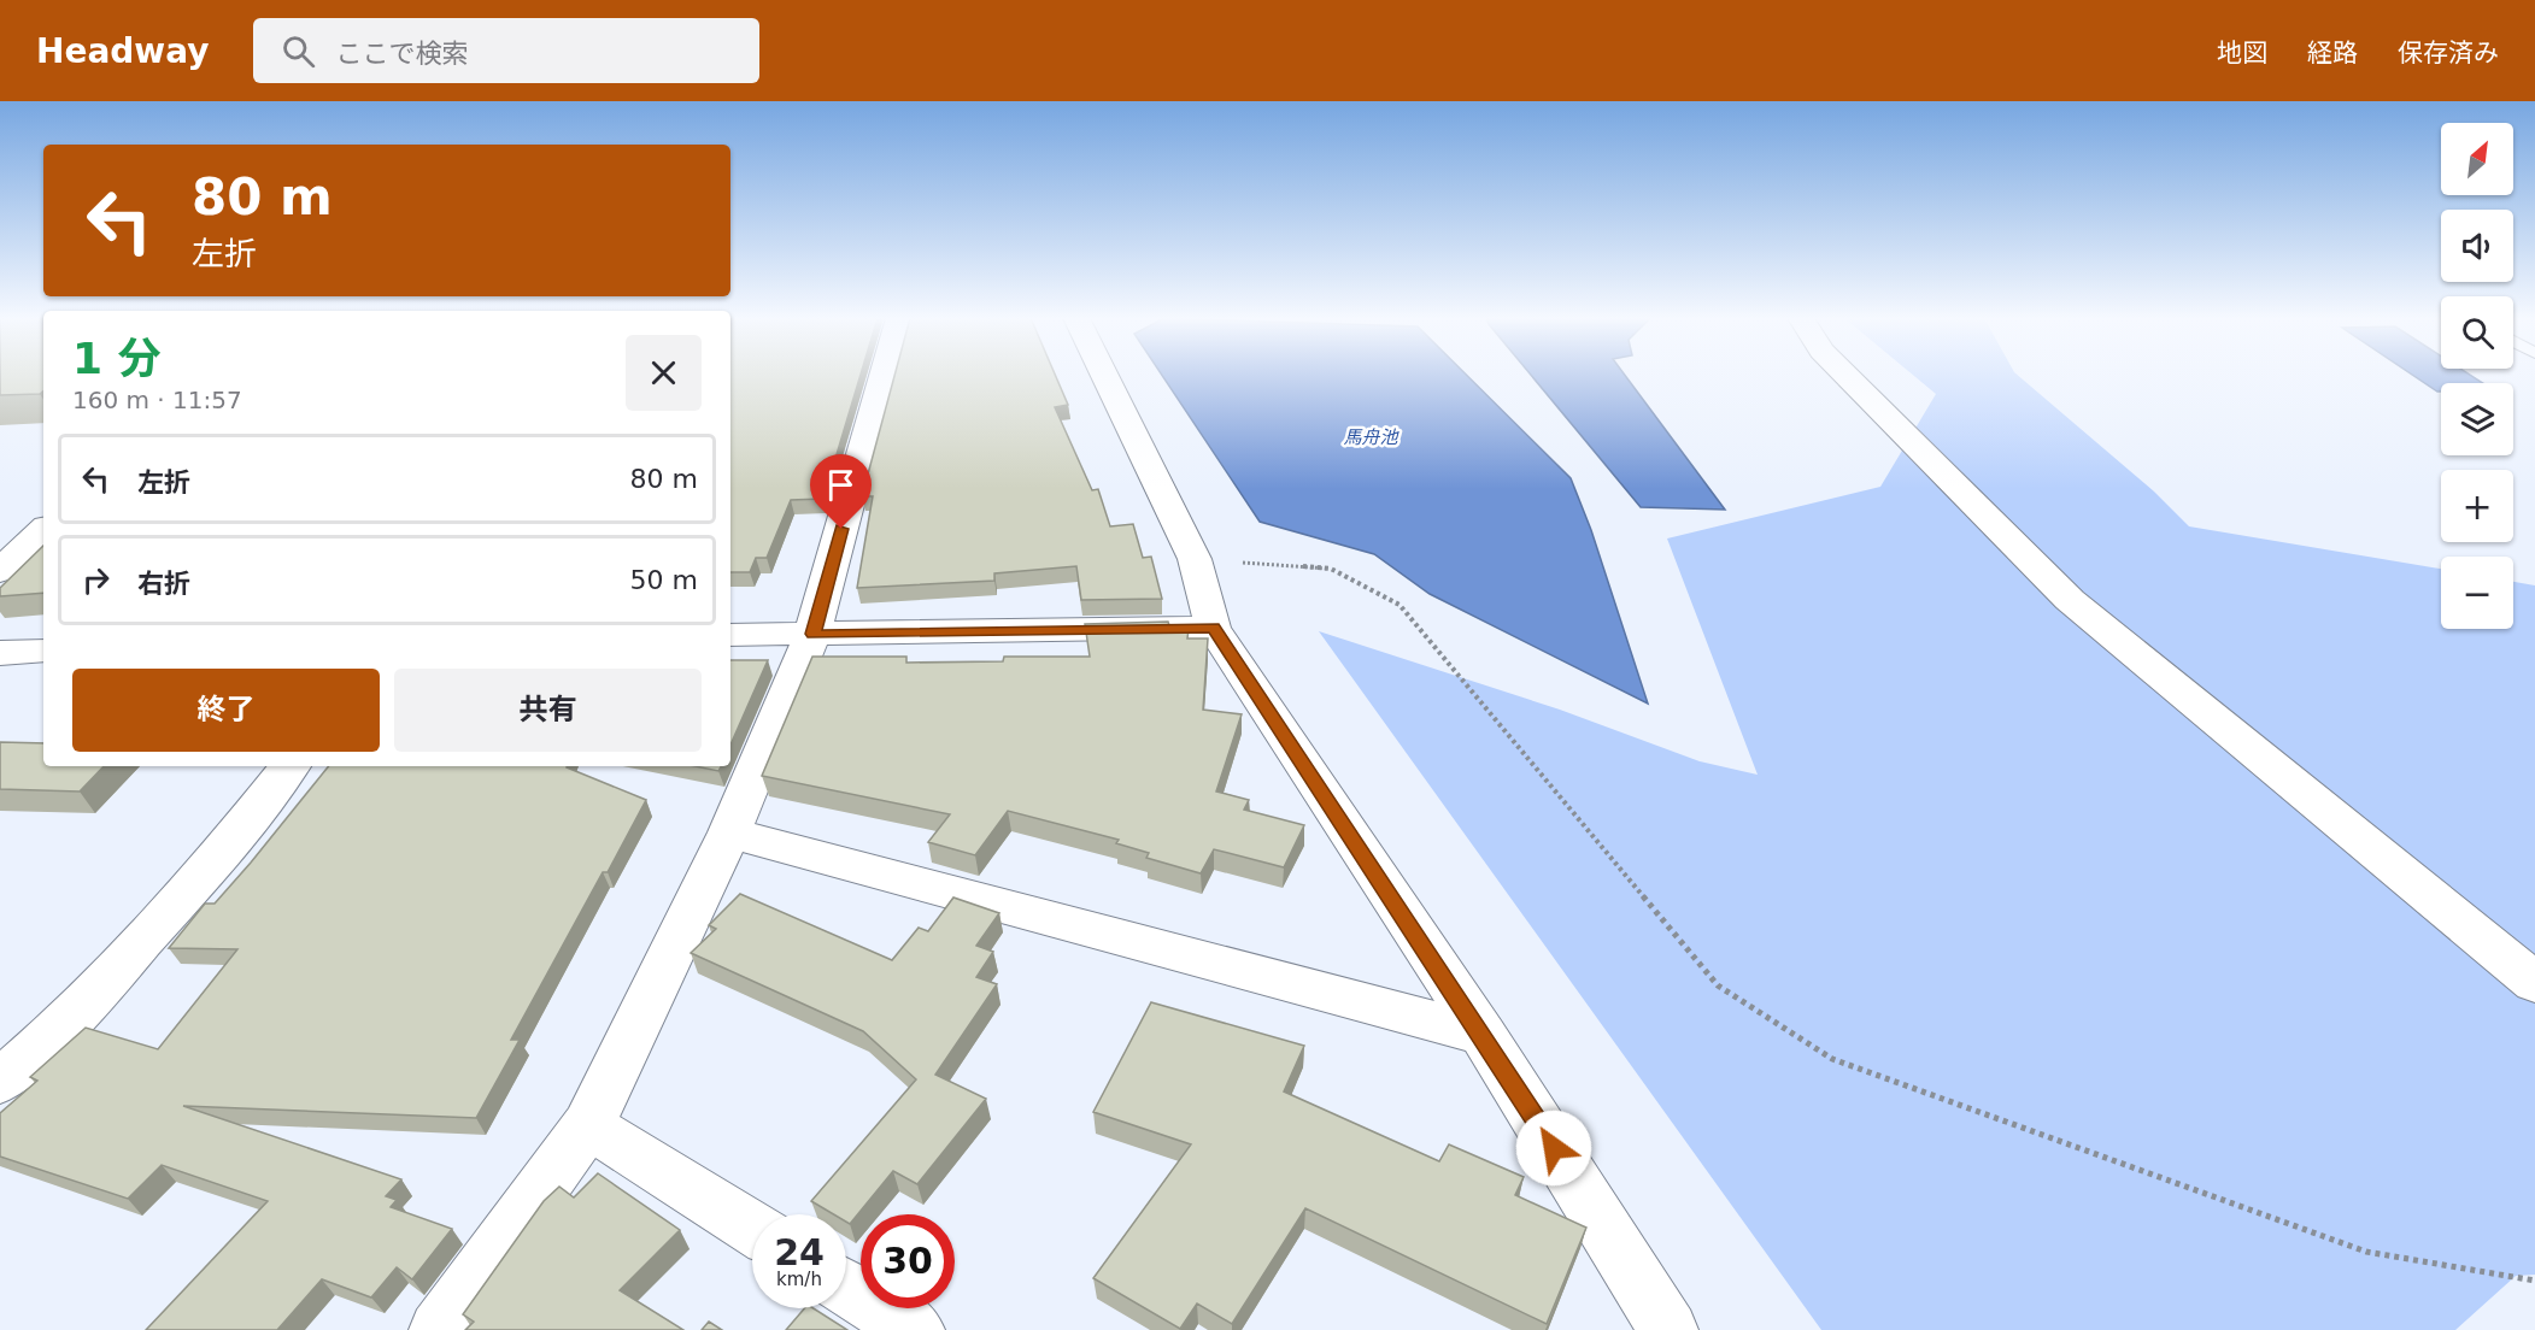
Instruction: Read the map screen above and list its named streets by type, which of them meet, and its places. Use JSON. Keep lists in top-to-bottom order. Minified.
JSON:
{"water":["馬舟池"],"north":"top right","page":{"header":"Headway","search":"ここで検索","nav":["地図","経路","保存済み"],"map_buttons":["+","−"],"turn":["80 m","左折"],"heading":["1 分","160 m · 11:57"],"list":[{"name":"左折","value":"80 m"},{"name":"右折","value":"50 m"}],"buttons":["終了","共有"],"speed":"24 km/h","limit":"30"}}
